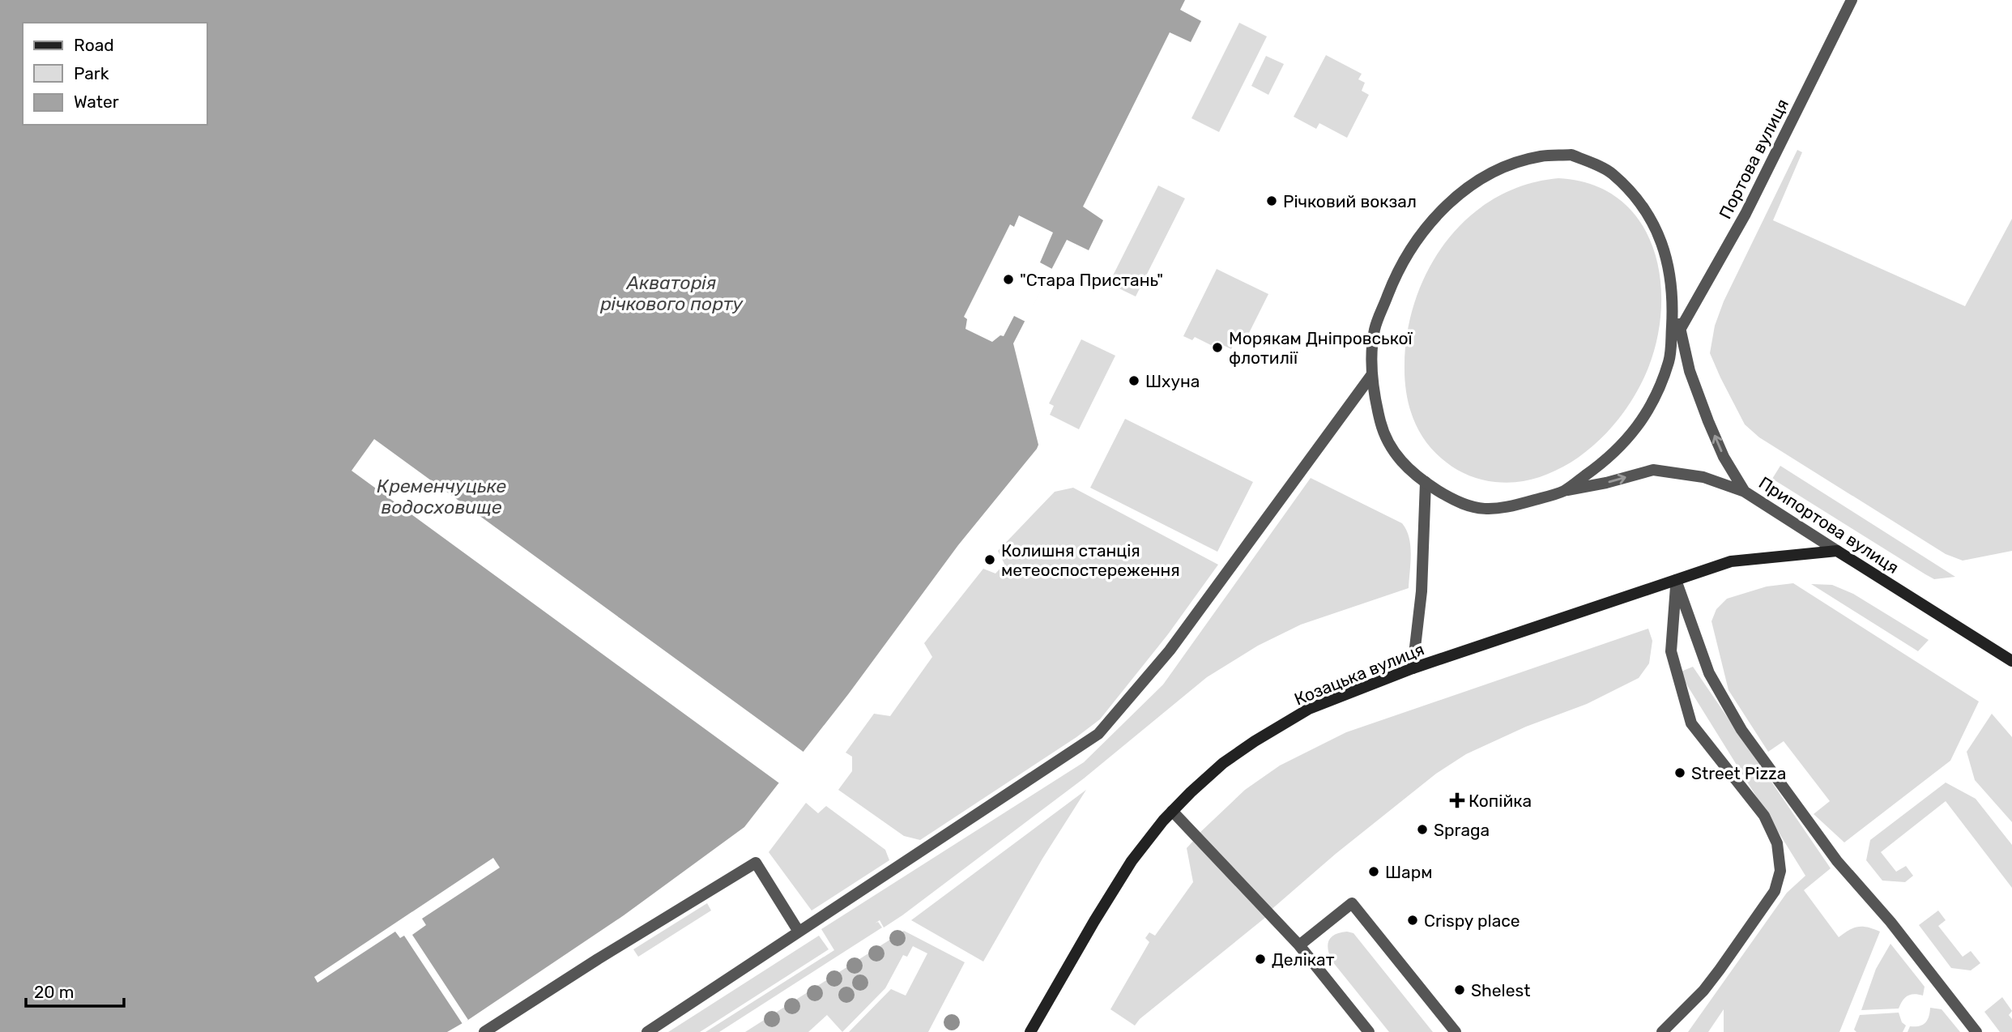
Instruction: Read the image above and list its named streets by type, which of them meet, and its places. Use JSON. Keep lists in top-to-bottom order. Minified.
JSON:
{"streets":{"main road":["Припортова вулиця","Козацька вулиця"],"street":["Портова вулиця"]},"crossings":[["Портова вулиця","Припортова вулиця"],["Припортова вулиця","Козацька вулиця"]],"water":["Акваторія річкового порту","Кременчуцьке водосховище"],"places":{"other":["Річковий вокзал","\"Стара Пристань\"","Морякам Дніпровської флотилії","Шхуна","Колишня станція метеоспостереження","Street Pizza","Spraga","Шарм","Crispy place","Делікат","Shelest"],"health":["Копійка"]},"legend":["Road","Park","Water"],"scale_bar":"20 m"}
